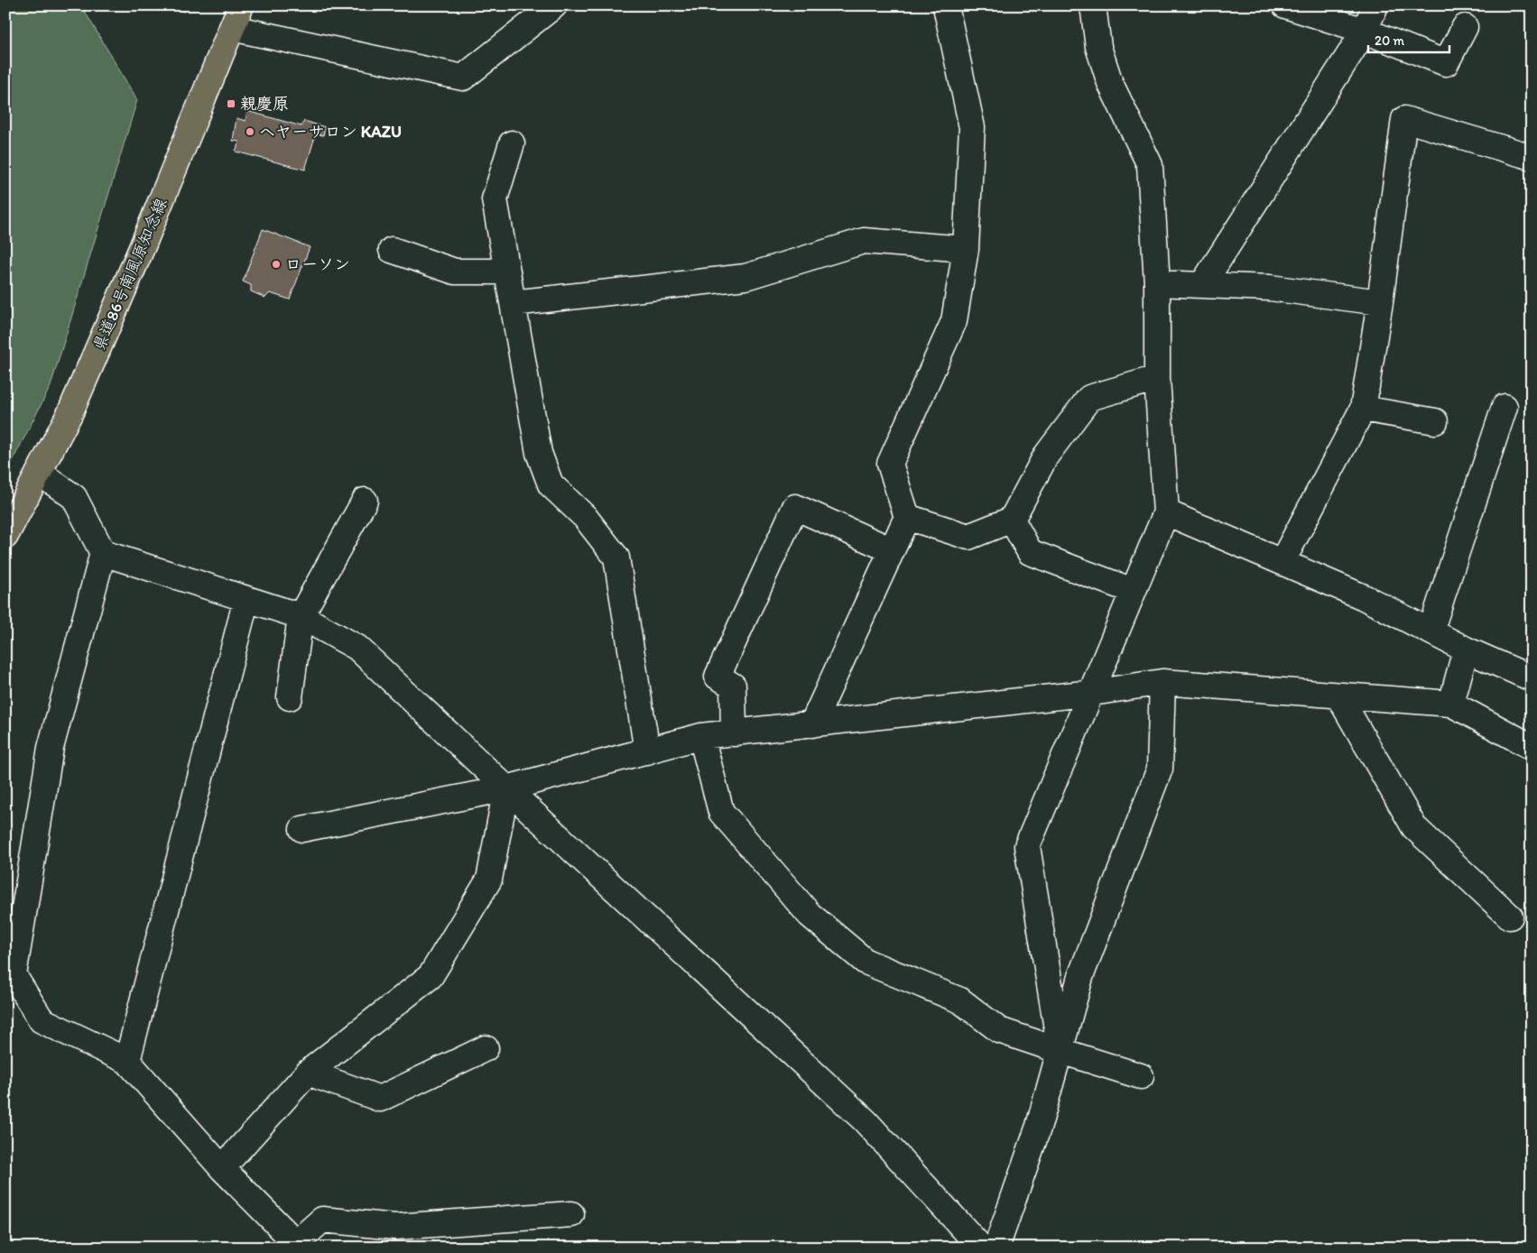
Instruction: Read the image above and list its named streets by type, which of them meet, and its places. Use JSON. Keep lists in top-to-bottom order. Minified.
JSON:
{"streets":{"main road":["県道86号南風原知念線"]},"places":{"transit":["親慶原"],"other":["ヘヤーサロン KAZU","ローソン"]},"scale_bar":"20 m"}
